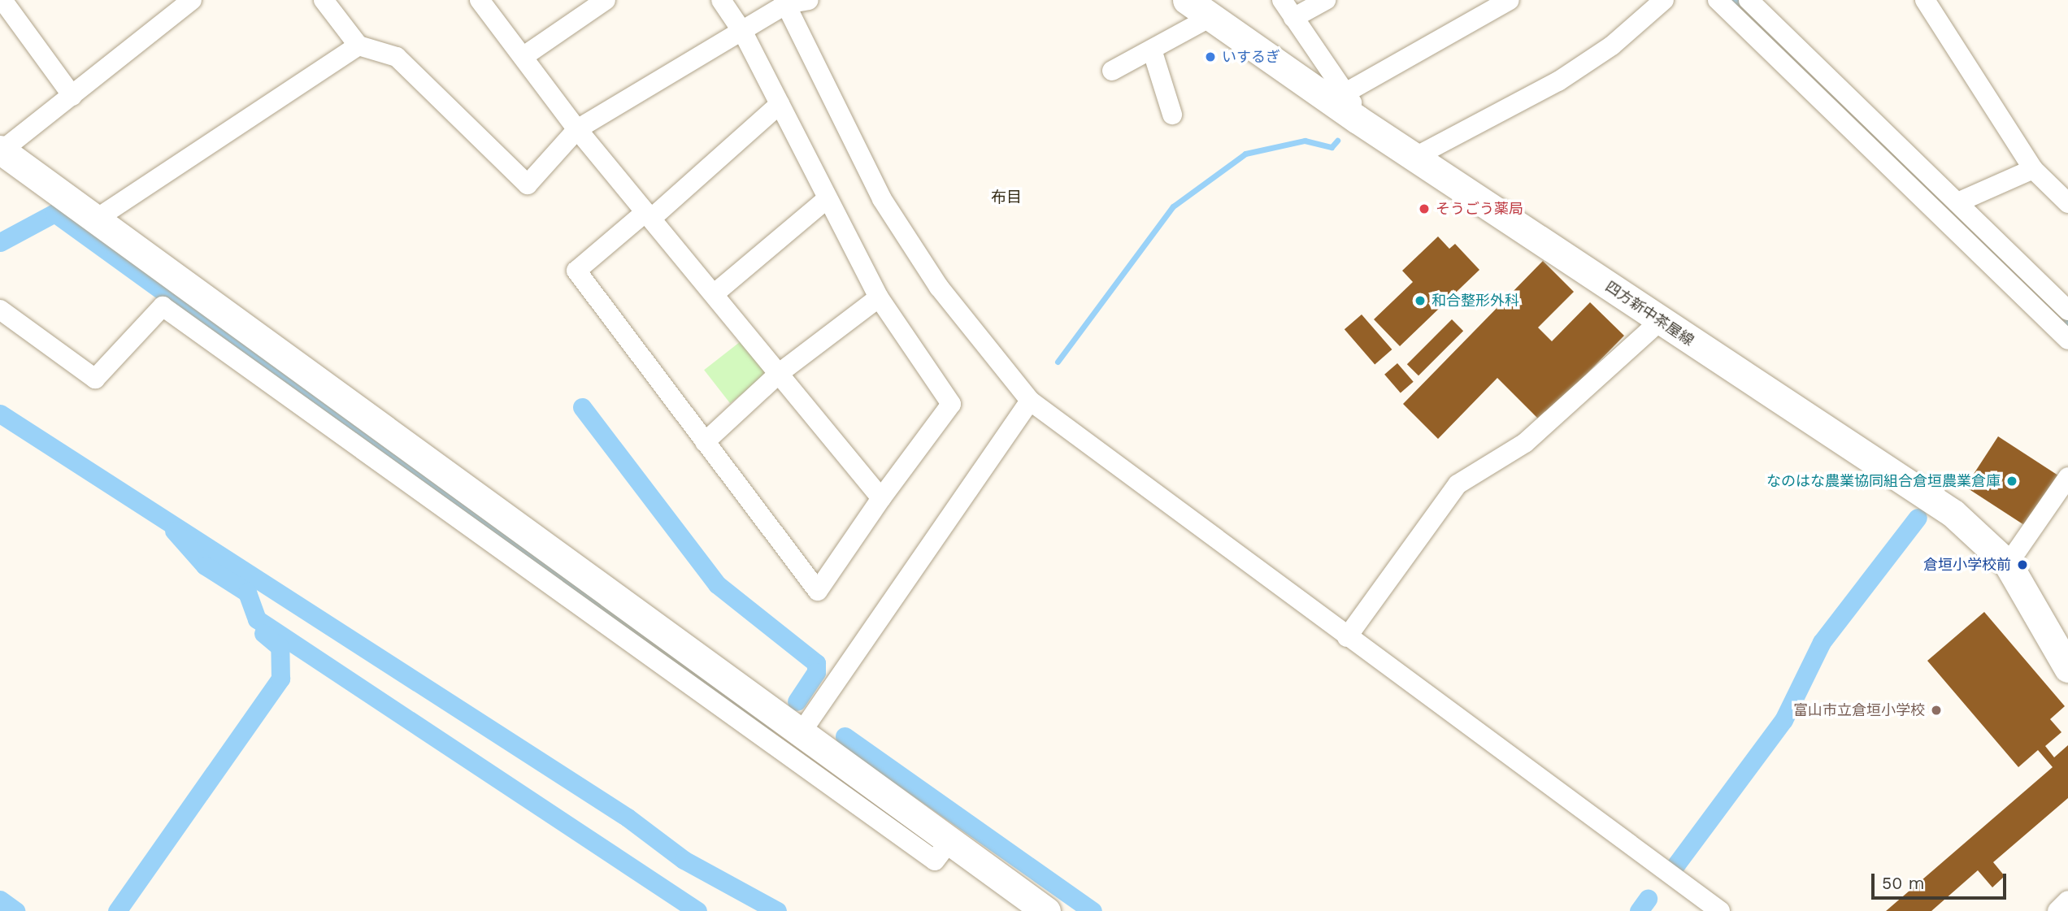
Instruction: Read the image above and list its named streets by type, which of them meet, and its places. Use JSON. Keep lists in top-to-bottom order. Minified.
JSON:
{"streets":{"street":["四方新中茶屋線"]},"districts":["布目"],"places":["いするぎ","そうごう薬局","和合整形外科","なのはな農業協同組合倉垣農業倉庫","倉垣小学校前","富山市立倉垣小学校"],"scale_bar":"50 m"}
